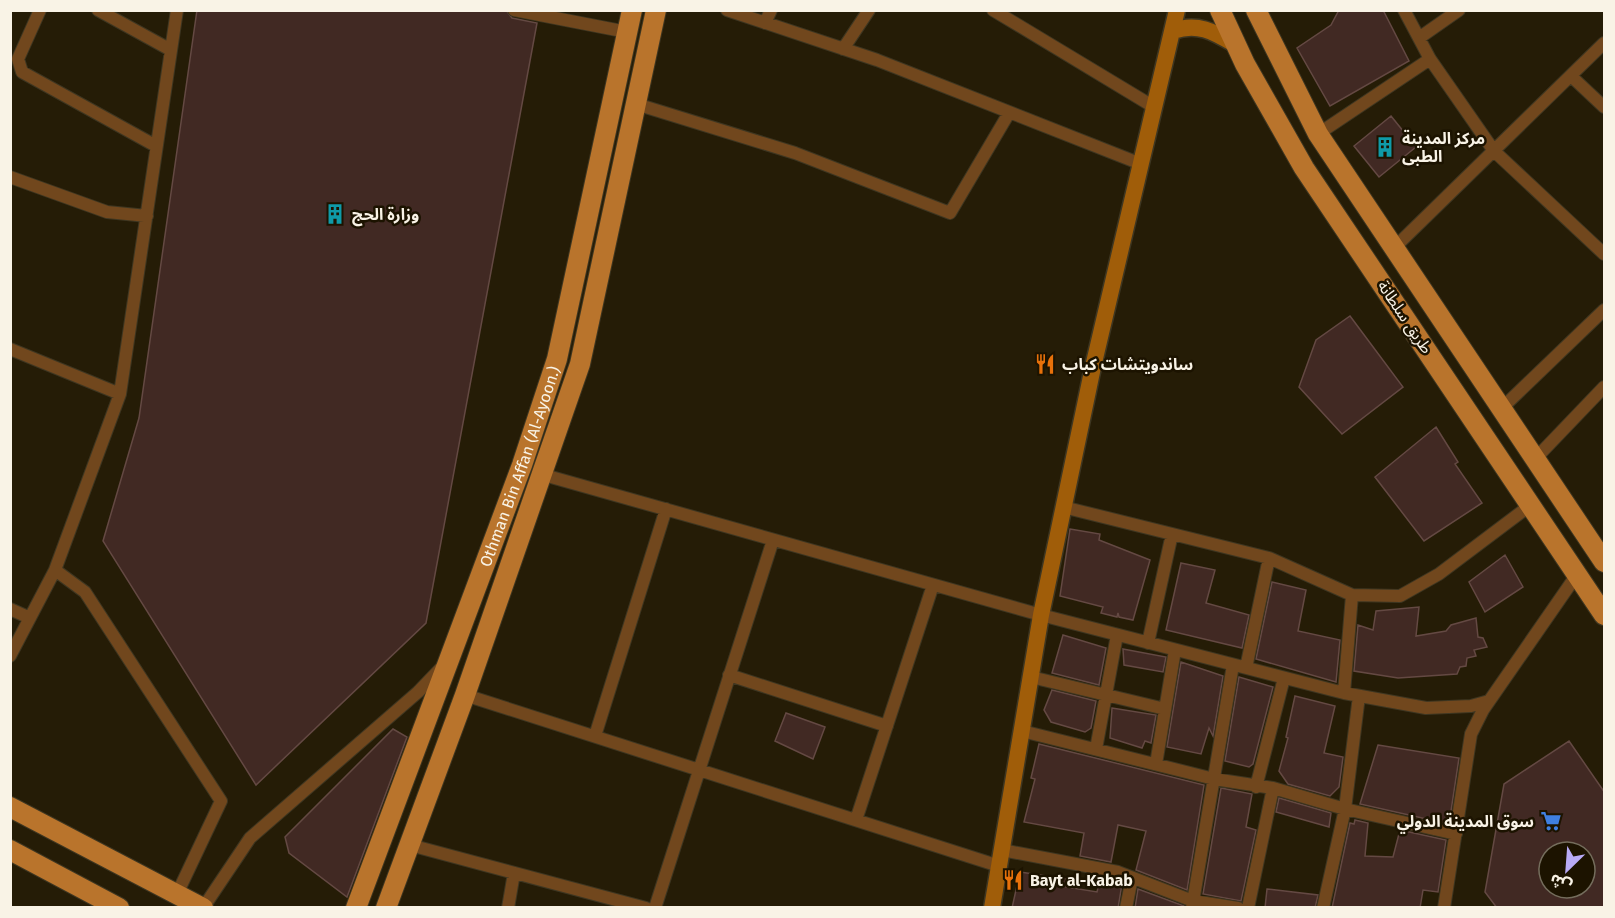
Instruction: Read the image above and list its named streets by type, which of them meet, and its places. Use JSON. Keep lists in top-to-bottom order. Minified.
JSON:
{"streets":{"main road":["طريق سلطانة","Othman Bin Affan (Al-Ayoon.)"]},"places":{"building":["مرکز المدینة الطبی","وزارة الحج"],"restaurant":["ساندويتشات كباب","Bayt al-Kabab"],"supermarket":["سوق المدينة الدولي"]},"north":"bottom left"}
